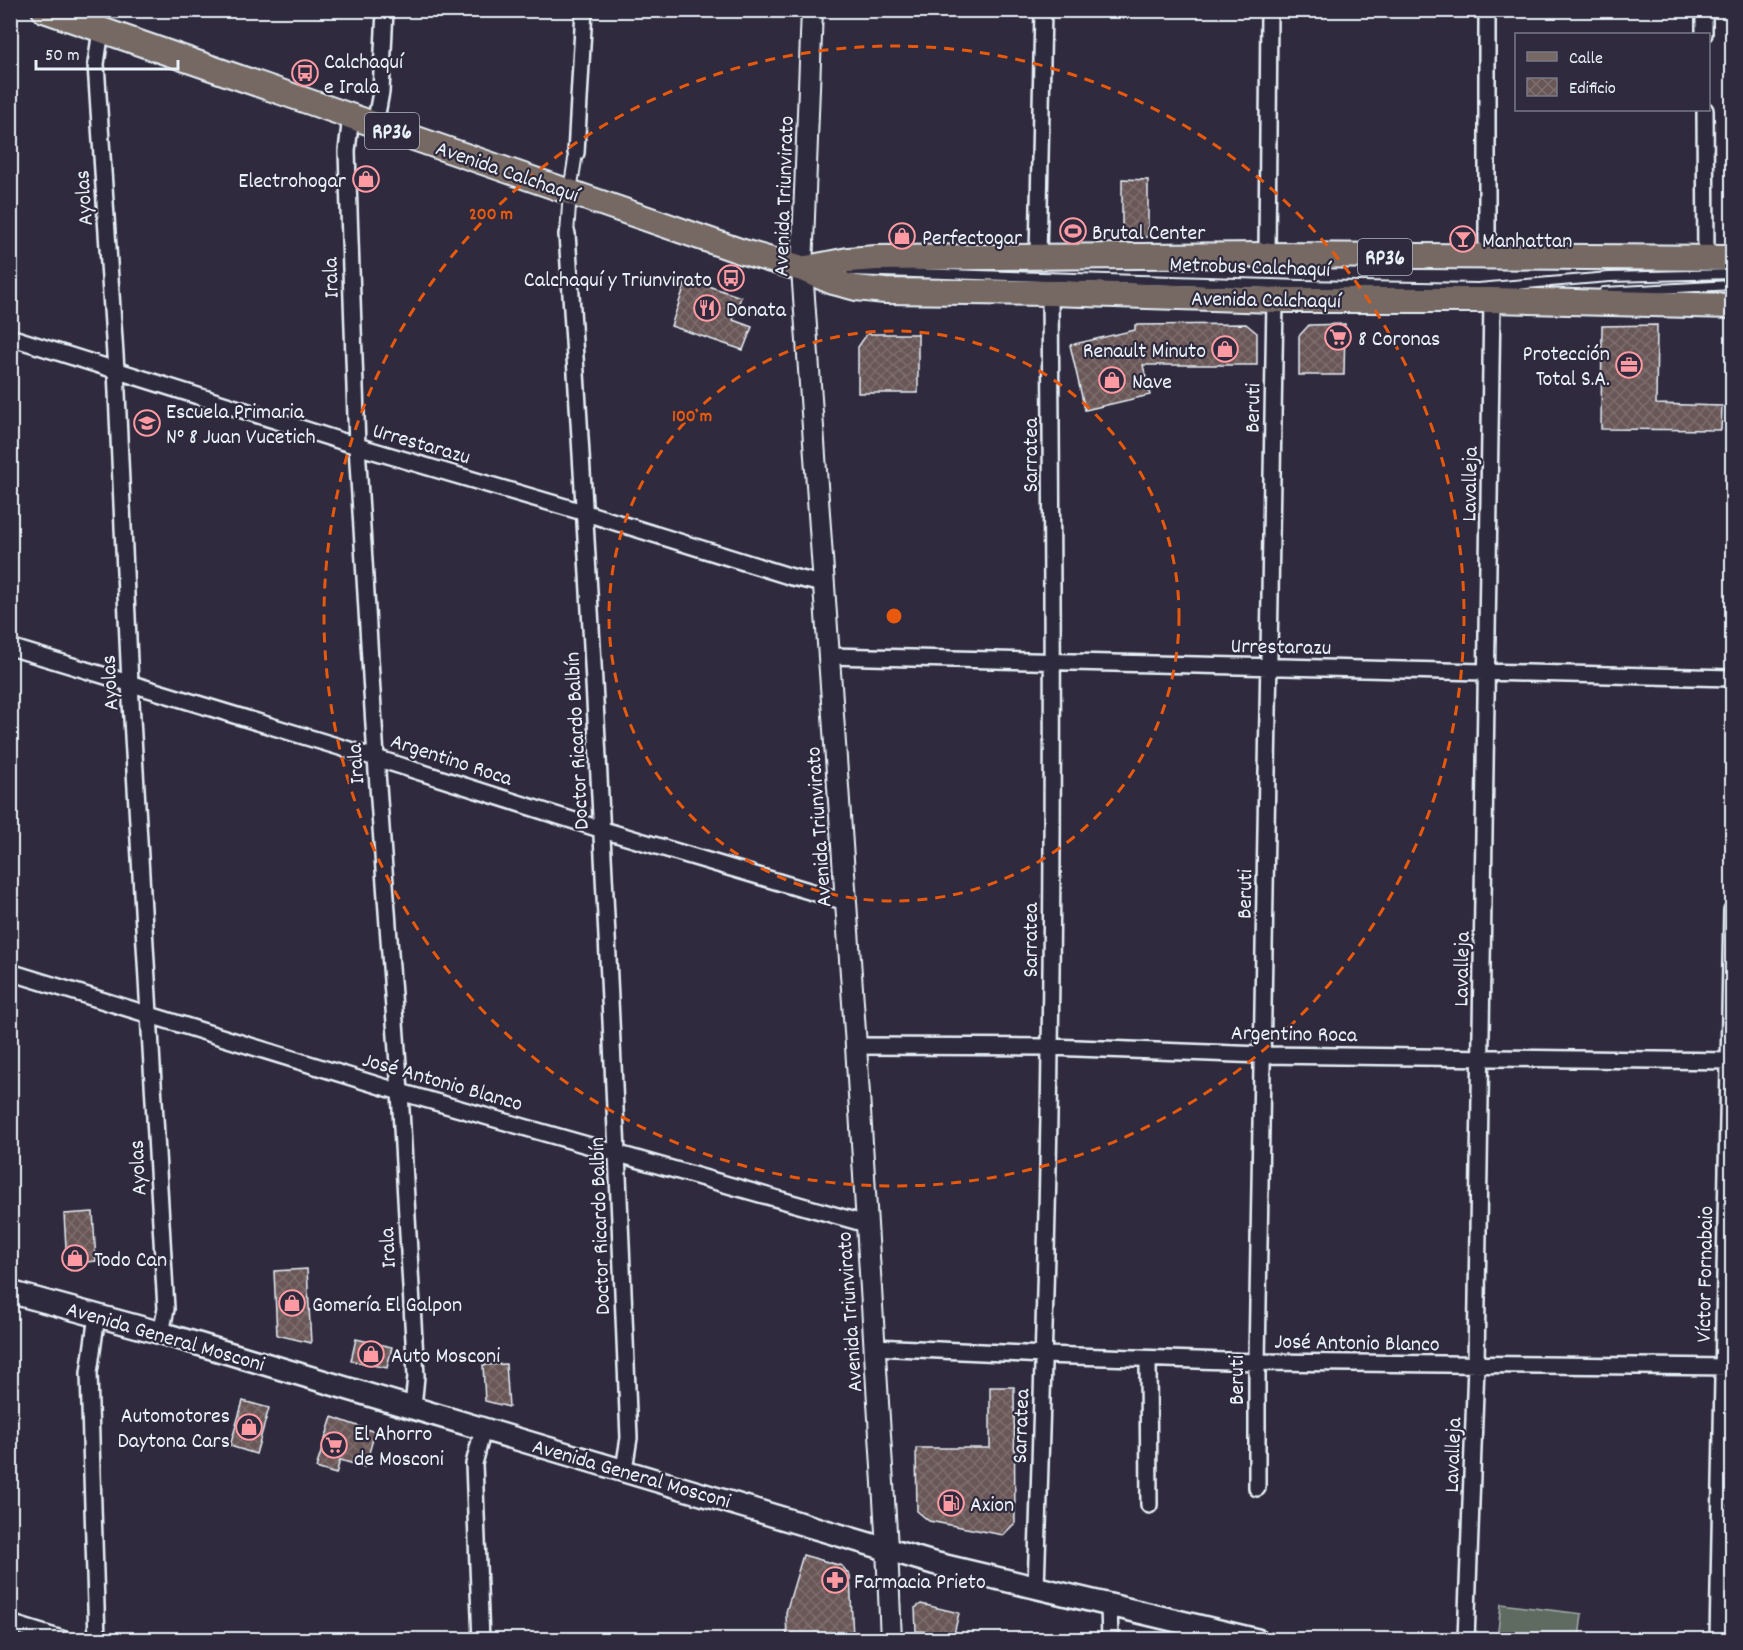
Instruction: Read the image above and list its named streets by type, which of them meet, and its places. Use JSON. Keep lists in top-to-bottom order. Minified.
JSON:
{"streets":{"main road":["RP36","Avenida Calchaquí","Avenida General Mosconi"],"street":["Avenida Triunvirato","Ayolas","Irala","Beruti","Urrestarazu","Sarratea","Lavalleja","Doctor Ricardo Balbín","Argentino Roca","José Antonio Blanco","Víctor Fornabaio"],"lane":["Metrobus Calchaquí"]},"crossings":[["Avenida Calchaquí","Avenida Triunvirato"],["Avenida Calchaquí","Ayolas"],["Avenida Calchaquí","Metrobus Calchaquí"],["Avenida Calchaquí","Irala"],["Avenida Calchaquí","Beruti"],["Avenida Calchaquí","Sarratea"],["Avenida Calchaquí","Lavalleja"],["Avenida Calchaquí","Doctor Ricardo Balbín"],["Avenida Triunvirato","Metrobus Calchaquí"],["Avenida Triunvirato","Urrestarazu"],["Avenida Triunvirato","Argentino Roca"],["Avenida Triunvirato","José Antonio Blanco"],["Avenida Triunvirato","Avenida General Mosconi"],["Ayolas","Urrestarazu"],["Ayolas","Argentino Roca"],["Ayolas","José Antonio Blanco"],["Ayolas","Avenida General Mosconi"],["Irala","Urrestarazu"],["Irala","Argentino Roca"],["Irala","José Antonio Blanco"],["Irala","Avenida General Mosconi"],["Beruti","Urrestarazu"],["Beruti","Argentino Roca"],["Beruti","José Antonio Blanco"],["Urrestarazu","Sarratea"],["Urrestarazu","Lavalleja"],["Urrestarazu","Doctor Ricardo Balbín"],["Sarratea","Argentino Roca"],["Sarratea","José Antonio Blanco"],["Sarratea","Avenida General Mosconi"],["Lavalleja","Argentino Roca"],["Lavalleja","José Antonio Blanco"],["Doctor Ricardo Balbín","Argentino Roca"],["Doctor Ricardo Balbín","José Antonio Blanco"],["Doctor Ricardo Balbín","Avenida General Mosconi"],["Argentino Roca","Víctor Fornabaio"],["José Antonio Blanco","Víctor Fornabaio"]],"places":{"bus stop":["Calchaquí e Irala","Calchaquí y Triunvirato"],"shop":["Electrohogar","Perfectogar","Renault Minuto","Nave","Todo Can","Gomería El Galpon","Auto Mosconi","Automotores Daytona Cars"],"sports":["Brutal Center"],"bar":["Manhattan"],"restaurant":["Donata"],"supermarket":["8 Coronas","El Ahorro de Mosconi"],"office":["Protección Total S.A."],"school or university":["Escuela Primaria N° 8 Juan Vucetich"],"fuel station":["Axion"],"pharmacy":["Farmacia Prieto"]},"legend":["Calle","Edificio"],"scale_bar":"50 m","rings":["200 m","100 m"]}
